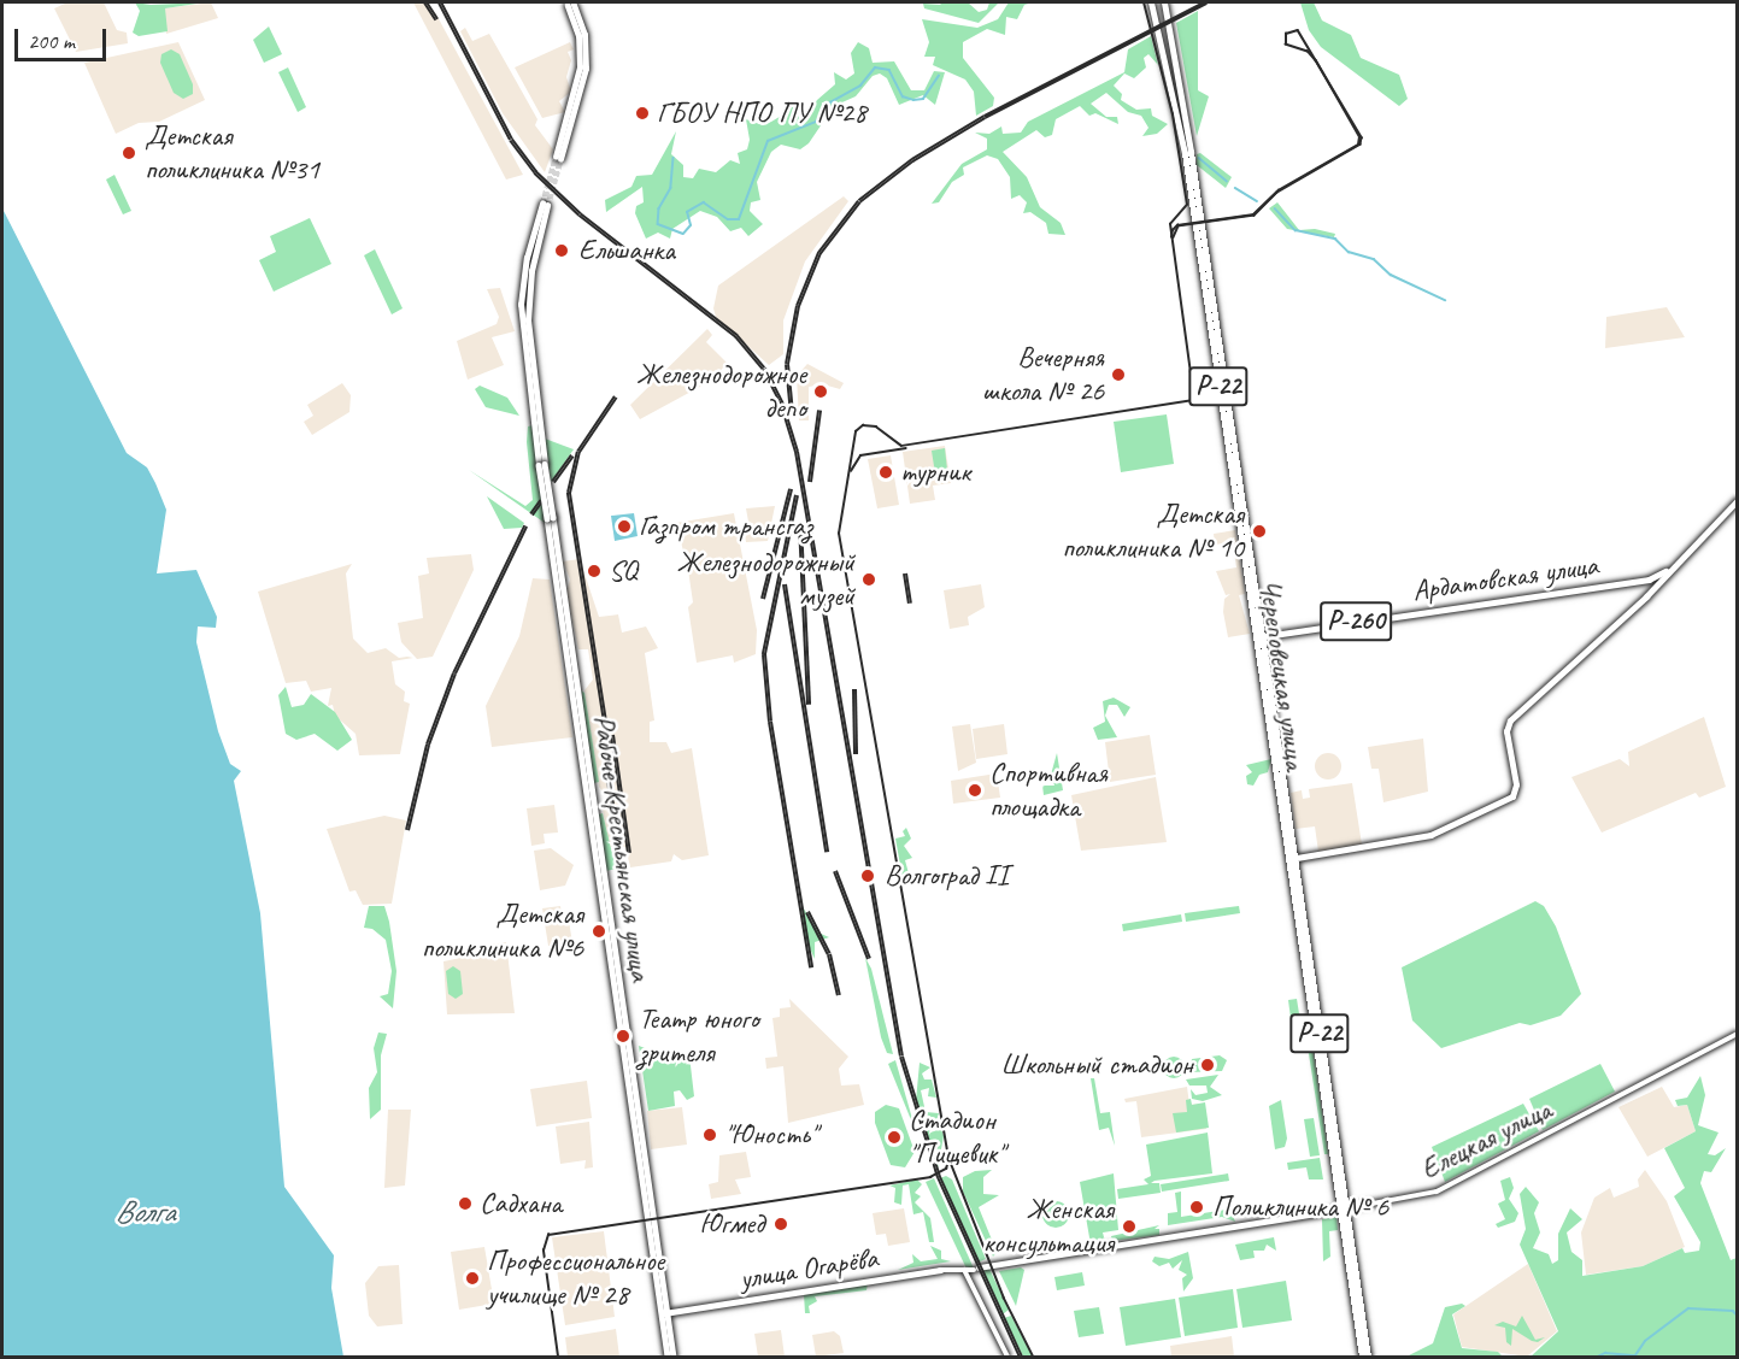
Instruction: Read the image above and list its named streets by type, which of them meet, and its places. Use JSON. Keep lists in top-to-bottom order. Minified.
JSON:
{"streets":{"highway":["Р-22","Ардатовская улица","Р-260","Череповецкая улица"],"main road":["Рабоче-Крестьянская улица","Елецкая улица","улица Огарёва"]},"crossings":[["Ардатовская улица","Р-260"],["Ардатовская улица","Череповецкая улица"],["Р-260","Череповецкая улица"],["Череповецкая улица","Елецкая улица"],["Рабоче-Крестьянская улица","улица Огарёва"],["Елецкая улица","улица Огарёва"]],"water":["Волга"],"places":["ГБОУ НПО ПУ №28","Детская поликлиника №31","Ельшанка","Вечерняя школа № 26","Железнодорожное депо","турник","Газпром трансгаз","Детская поликлиника № 10","SQ","Железнодорожный музей","Спортивная площадка","Волгоград II","Детская поликлиника №6","Театр юного зрителя","Школьный стадион","\"Юность\"","Стадион \"Пищевик\"","Садхана","Поликлиника № 6","Югмед","Женская консультация","Профессиональное училище № 28"],"scale_bar":"200 m"}
